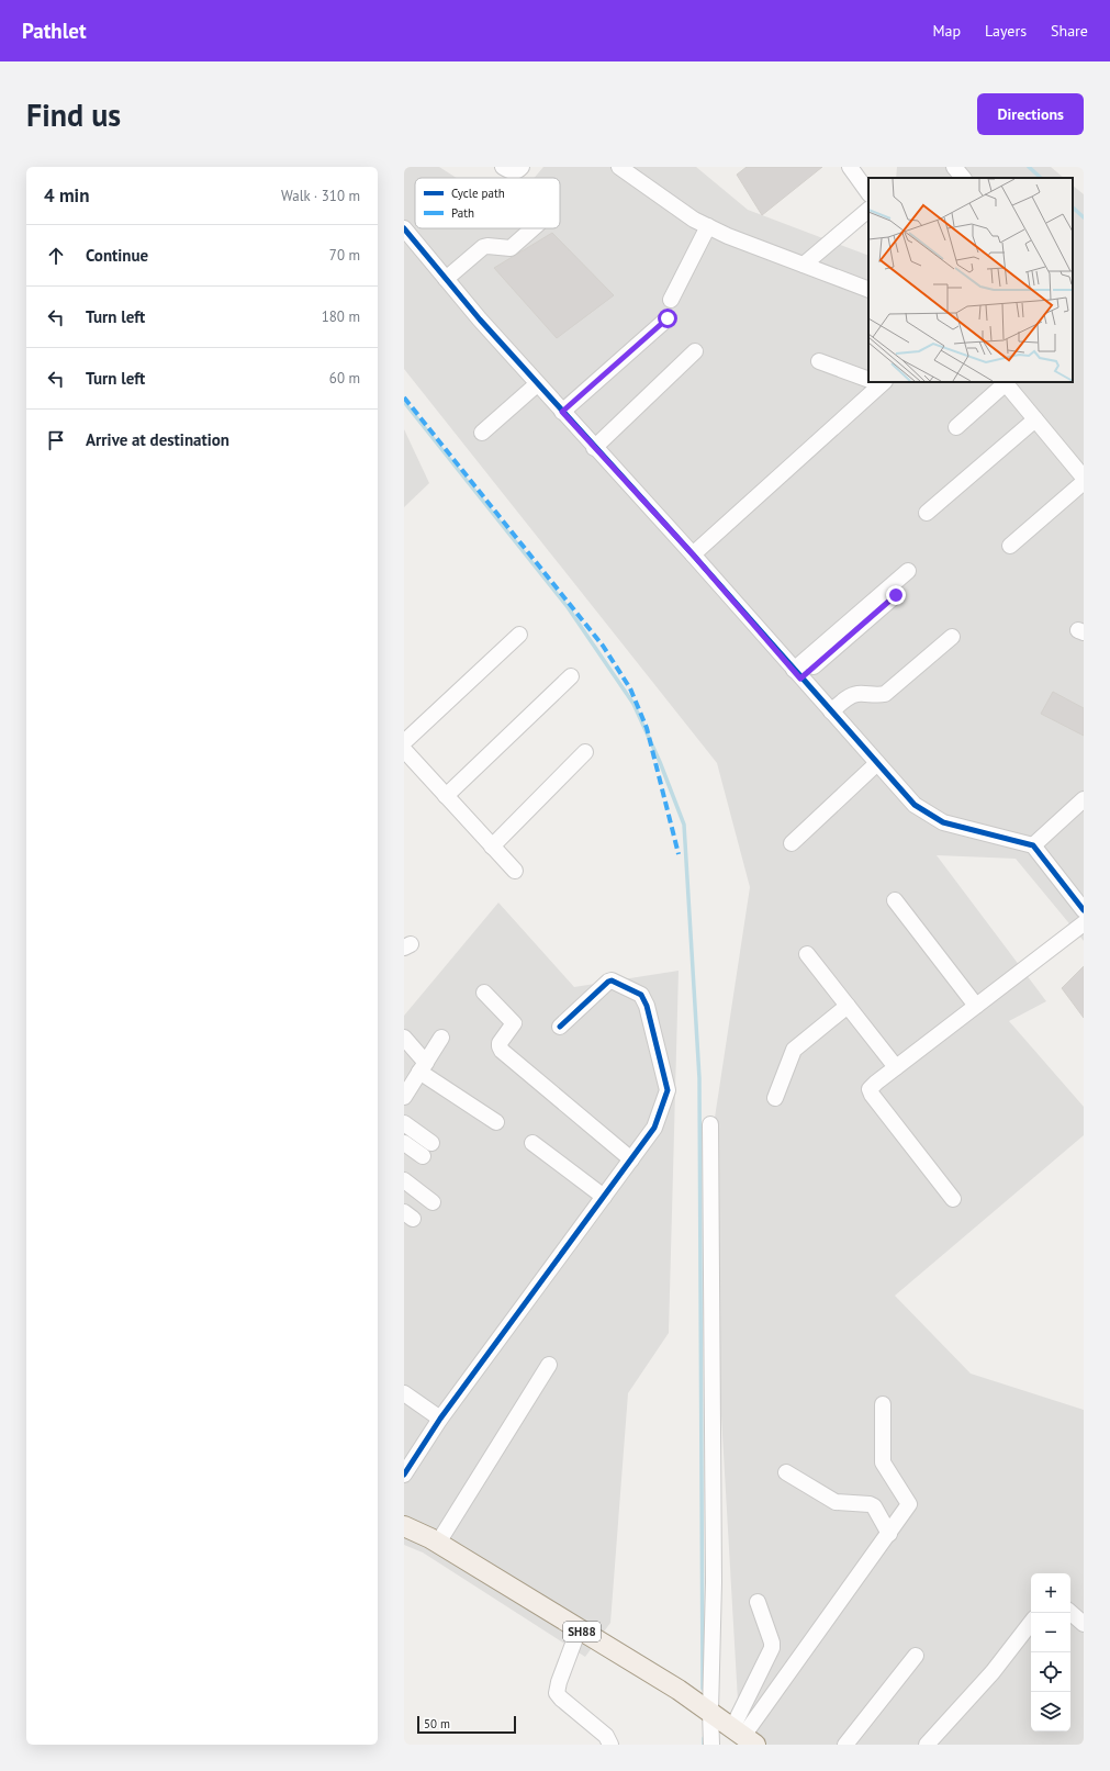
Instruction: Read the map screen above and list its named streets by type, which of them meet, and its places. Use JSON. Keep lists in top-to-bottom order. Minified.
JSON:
{"streets":{"main road":["SH88"]},"legend":["Cycle path","Path"],"scale_bar":"50 m","page":{"header":"Pathlet","nav":["Map","Layers","Share"],"buttons":"Directions","title":"Find us","heading":["4 min","Walk · 310 m"],"list":[["Continue","70 m"],["Turn left","180 m"],["Turn left","60 m"],"Arrive at destination"],"map_buttons":["+","−"],"scale":"50 m"}}
